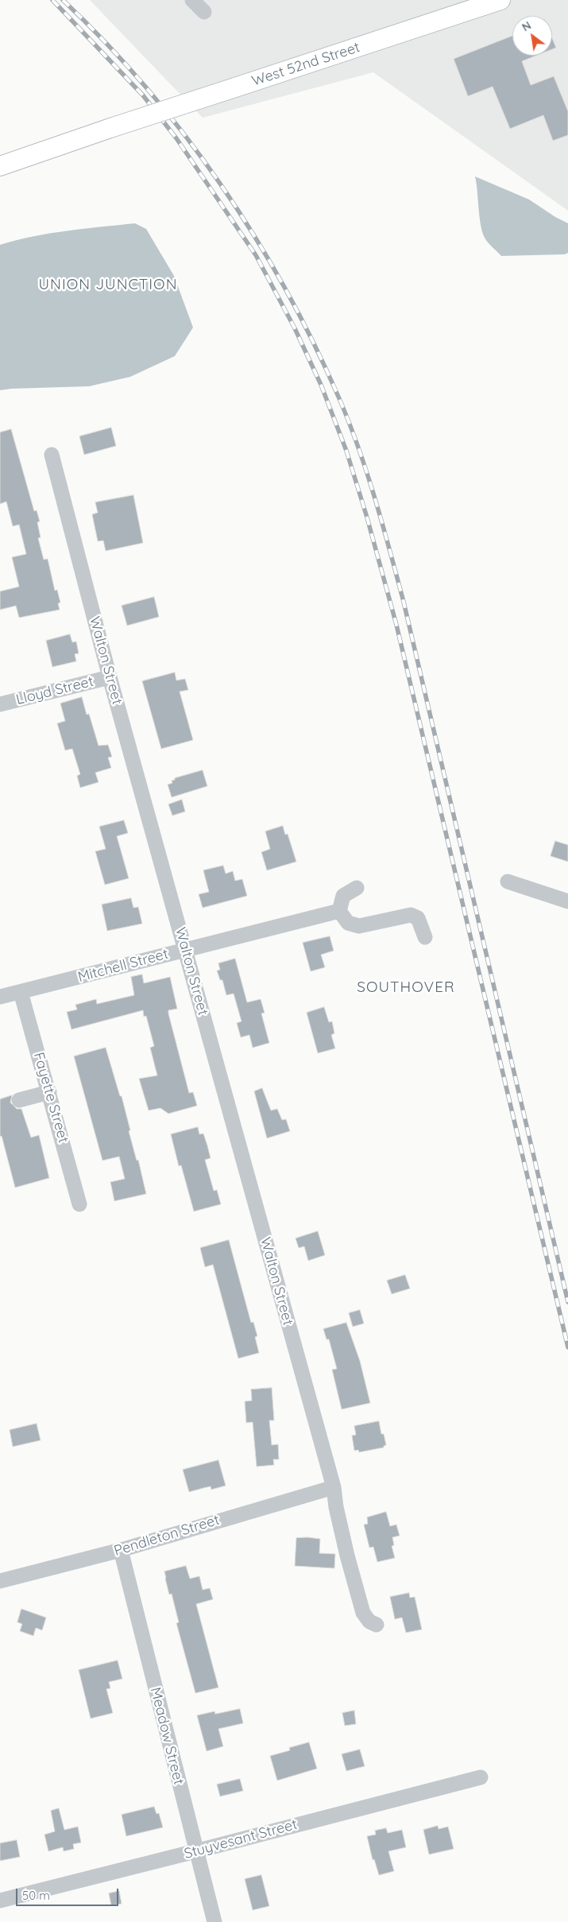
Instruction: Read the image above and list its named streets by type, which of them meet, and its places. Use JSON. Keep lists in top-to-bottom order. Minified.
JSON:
{"streets":{"main road":["West 52nd Street"],"street":["Walton Street","Lloyd Street","Mitchell Street","Fayette Street","Pendleton Street","Meadow Street","Stuyvesant Street"]},"crossings":[["Walton Street","Lloyd Street"],["Walton Street","Mitchell Street"],["Walton Street","Pendleton Street"],["Mitchell Street","Fayette Street"],["Pendleton Street","Meadow Street"],["Meadow Street","Stuyvesant Street"]],"districts":["UNION JUNCTION","SOUTHOVER"],"scale_bar":"50 m","north":"top left"}
